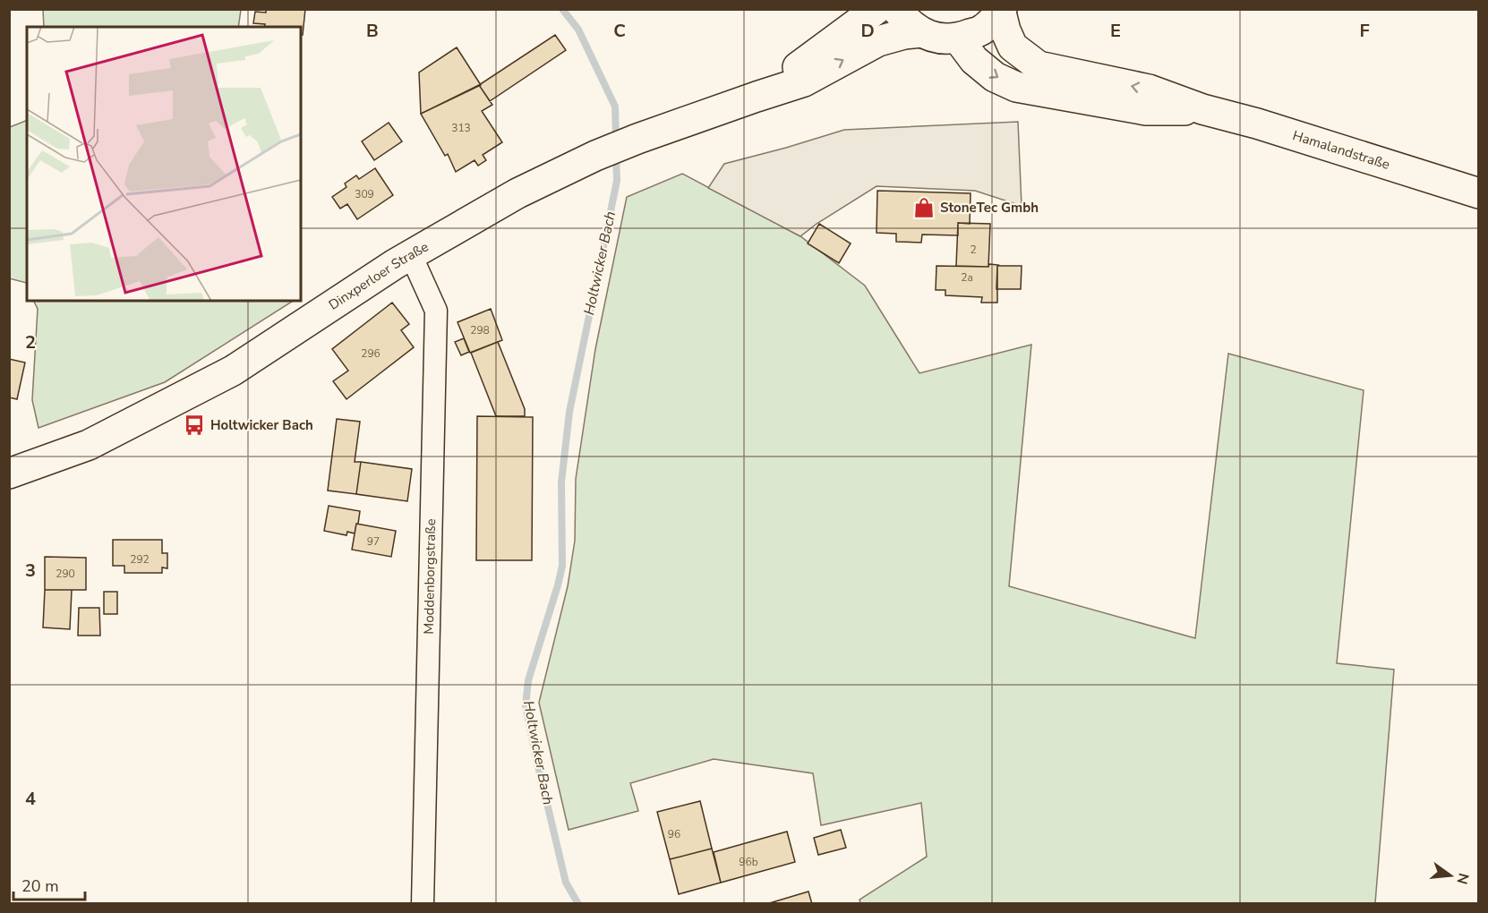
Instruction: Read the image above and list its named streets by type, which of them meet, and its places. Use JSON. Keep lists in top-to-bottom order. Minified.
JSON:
{"streets":{"main road":["Hamalandstraße","Dinxperloer Straße"],"street":["Moddenborgstraße"]},"crossings":[["Dinxperloer Straße","Moddenborgstraße"]],"water":["Holtwicker Bach"],"places":{"shop":["StoneTec Gmbh"],"bus stop":["Holtwicker Bach"]},"house_numbers":["313","309","2","2a","298","296","97","292","290","96","96b"],"scale_bar":"20 m","north":"right","grid":{"columns":["B","C","D","E","F"],"rows":["2","3","4"]}}
